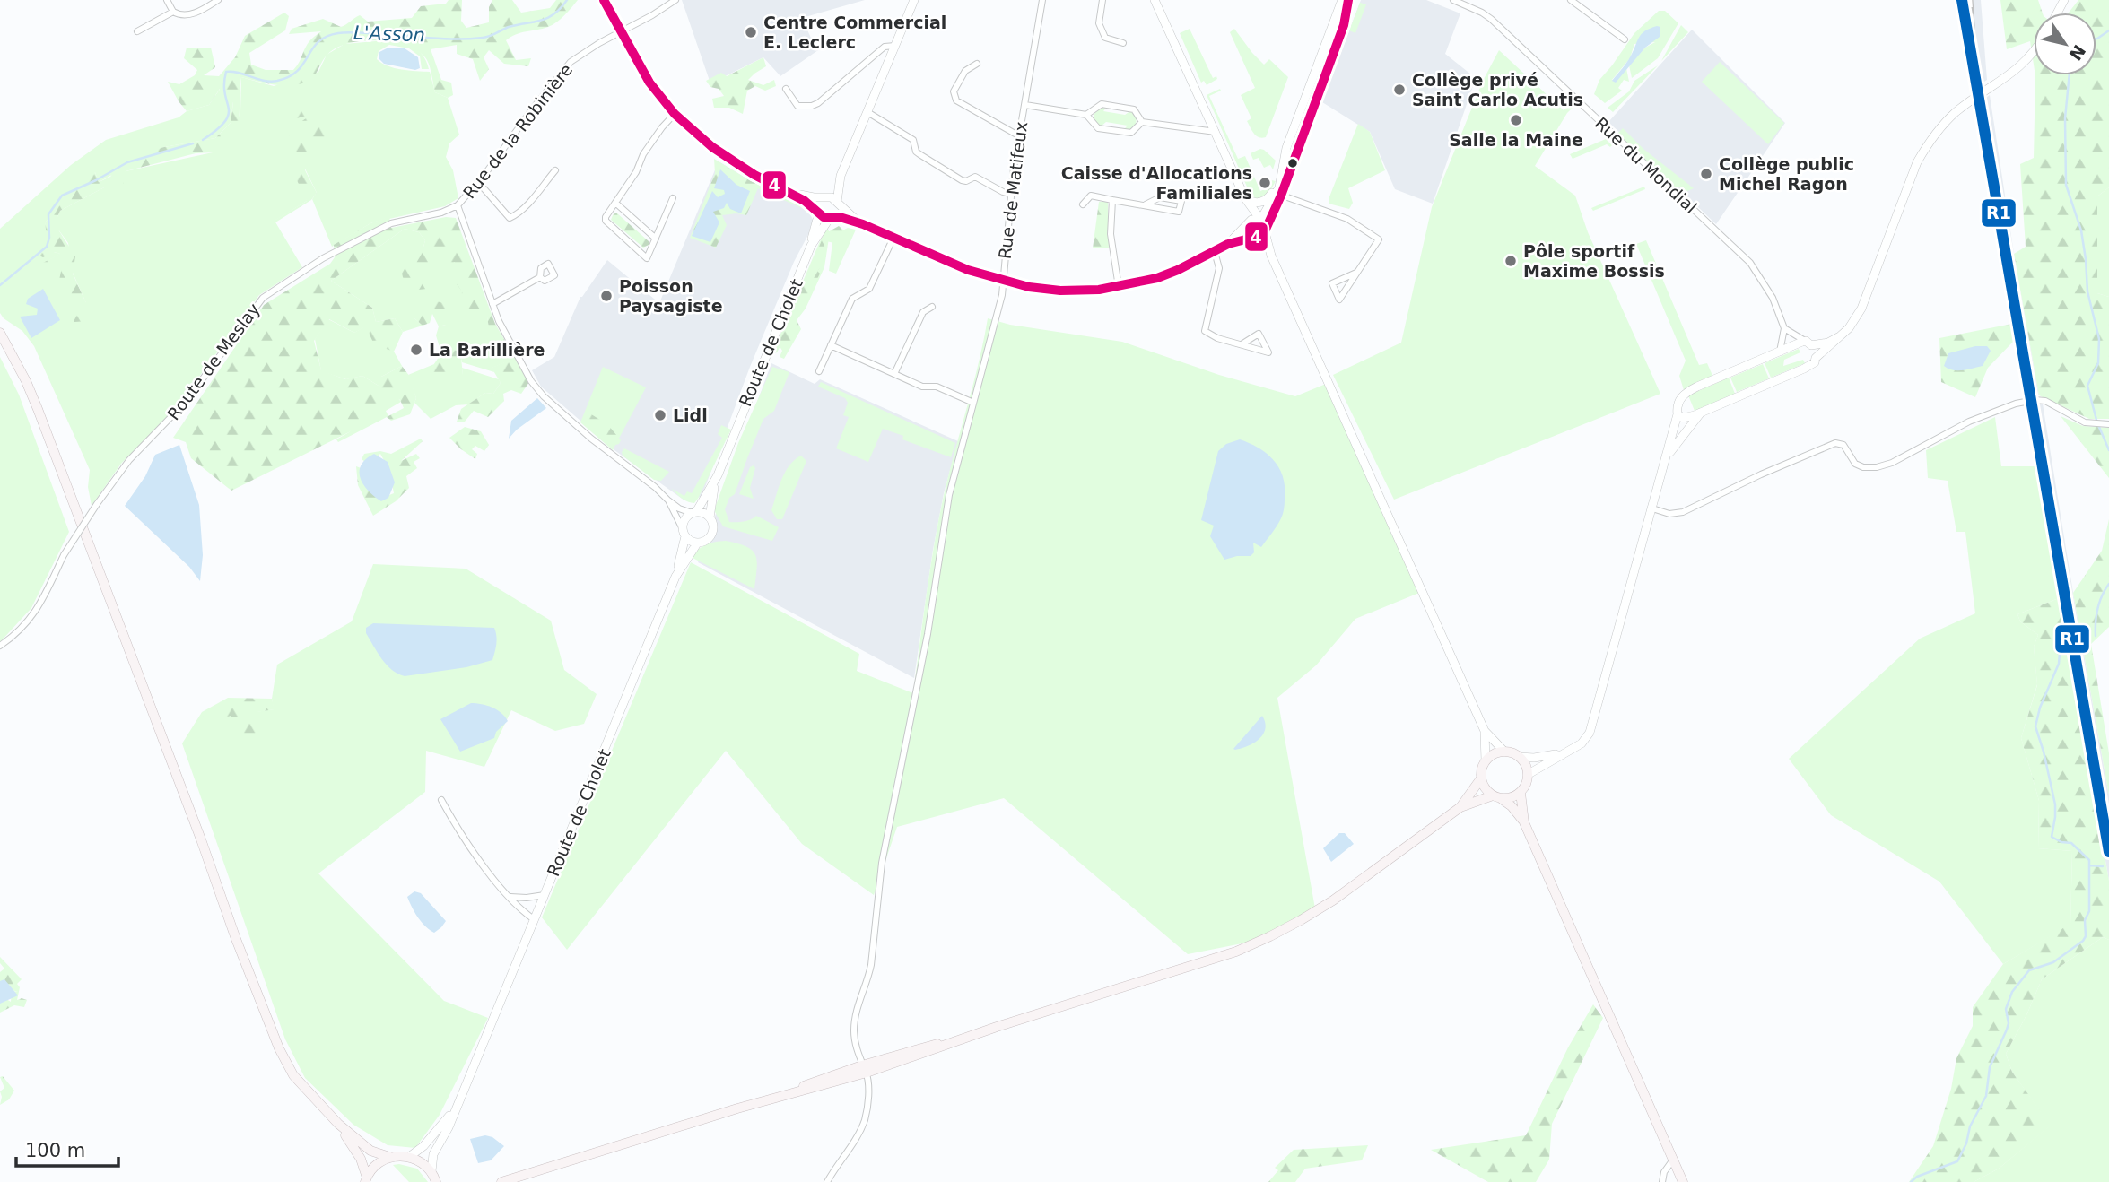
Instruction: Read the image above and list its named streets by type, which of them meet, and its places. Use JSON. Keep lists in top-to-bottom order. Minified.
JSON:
{"streets":{"main road":["Route de Cholet"],"street":["Rue de la Robinière","Rue du Mondial","Rue de Matifeux","Route de Meslay"]},"crossings":[["Rue de la Robinière","Route de Meslay"]],"water":["L'Asson"],"places":["Centre Commercial E. Leclerc","Collège privé Saint Carlo Acutis","Salle la Maine","Collège public Michel Ragon","Caisse d'Allocations Familiales","Pôle sportif Maxime Bossis","Poisson Paysagiste","La Barillière","Lidl"],"lines":["transit line R1","transit line 4"],"scale_bar":"100 m","north":"bottom right"}
